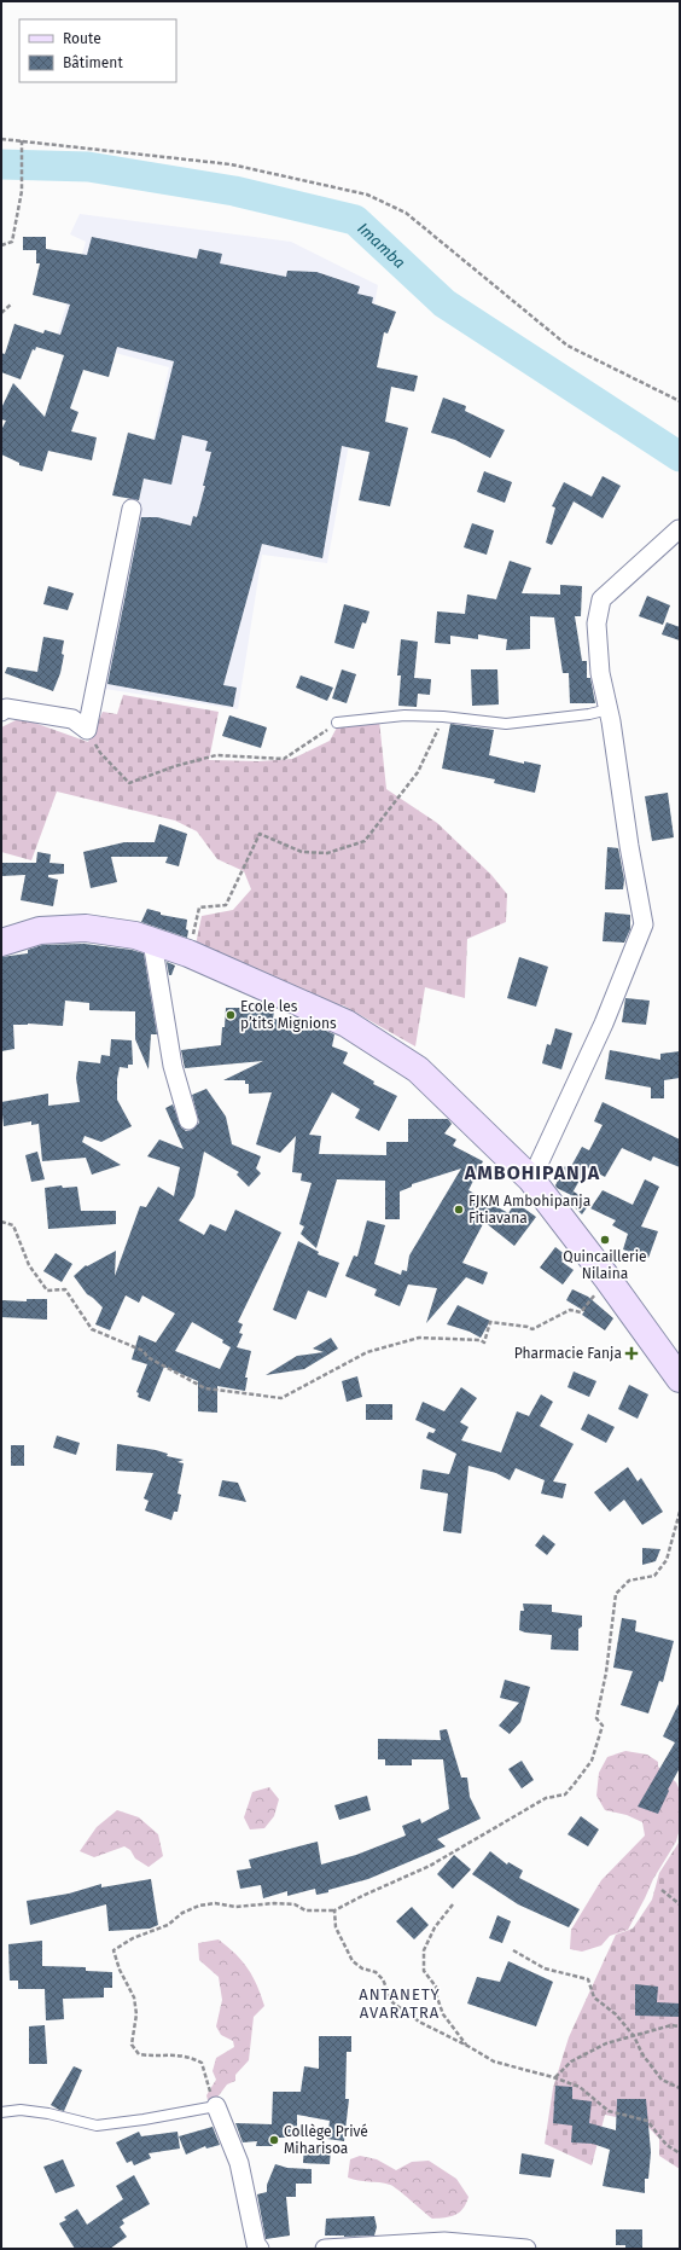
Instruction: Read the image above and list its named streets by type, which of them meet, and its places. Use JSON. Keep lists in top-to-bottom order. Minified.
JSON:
{"districts":["AMBOHIPANJA","ANTANETY AVARATRA"],"water":["Imamba"],"places":{"other":["Ecole les p’tits Mignions","FJKM Ambohipanja Fitiavana","Quincaillerie Nilaina","Collège Privé Miharisoa"],"health":["Pharmacie Fanja"]},"legend":["Route","Bâtiment"]}
